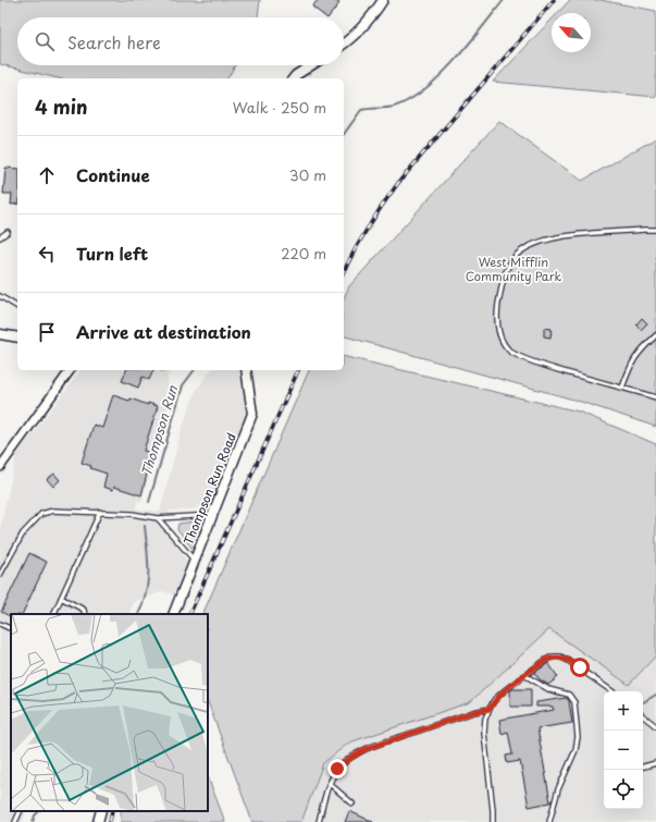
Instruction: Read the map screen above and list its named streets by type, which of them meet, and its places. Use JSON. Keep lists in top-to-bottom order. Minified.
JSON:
{"streets":{"street":["Thompson Run Road"]},"water":["Thompson Run"],"parks":["West Mifflin Community Park"],"north":"top left","page":{"search":"Search here","heading":["4 min","Walk · 250 m"],"list":[["Continue","30 m"],["Turn left","220 m"],"Arrive at destination"],"map_buttons":["+","−"]}}
